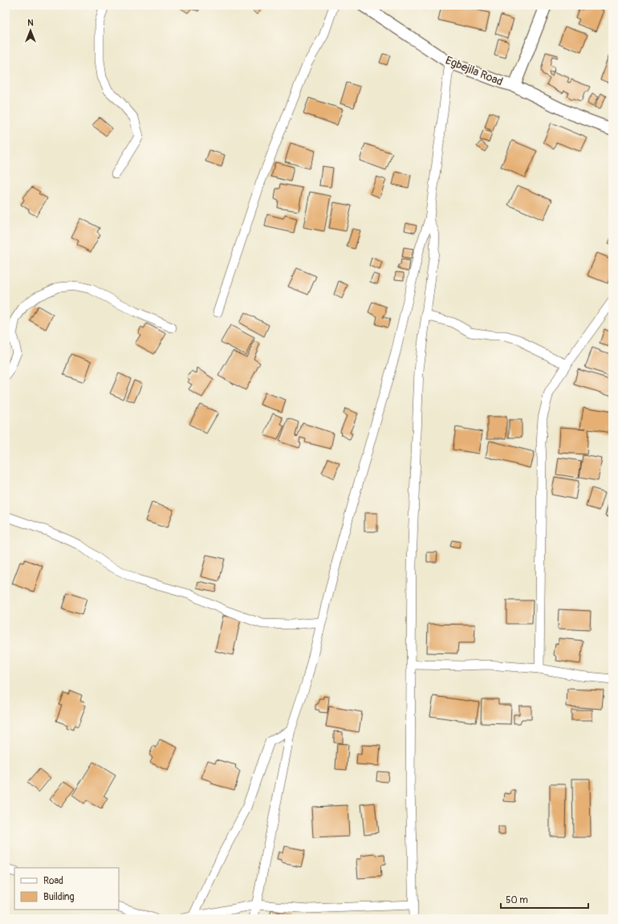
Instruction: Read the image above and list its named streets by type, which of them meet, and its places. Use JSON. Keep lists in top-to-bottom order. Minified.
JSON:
{"streets":{"street":["Egbejila Road"]},"legend":["Road","Building"],"scale_bar":"50 m","north":"top"}
